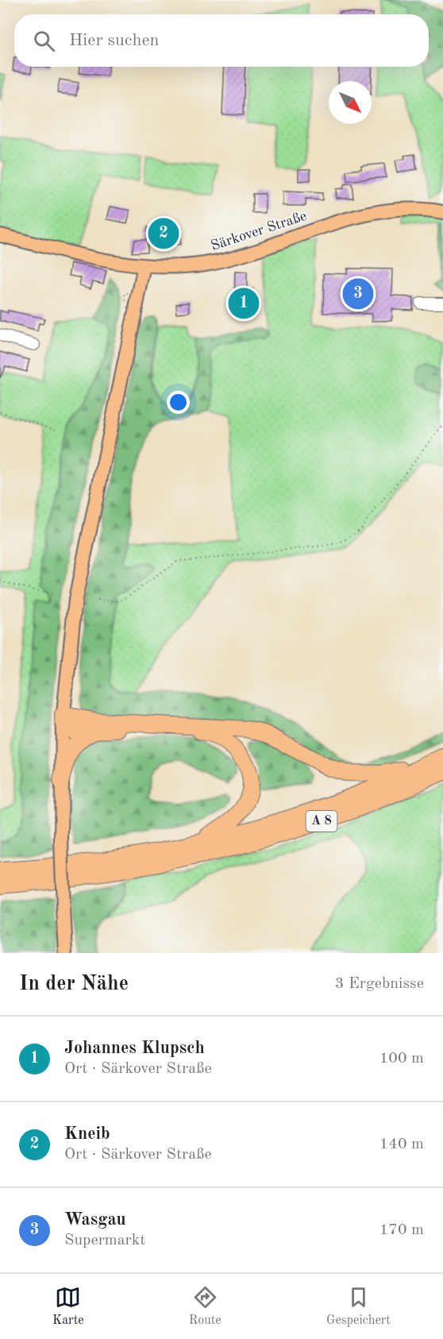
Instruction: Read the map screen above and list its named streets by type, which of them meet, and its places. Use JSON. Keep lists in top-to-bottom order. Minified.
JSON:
{"streets":{"highway":["A 8"],"main road":["Särkover Straße"]},"north":"bottom right","page":{"search":"Hier suchen","pins":["2","3","1"],"heading":["In der Nähe","3 Ergebnisse"],"list":[{"mark":"1","name":"Johannes Klupsch","note":"Ort · Särkover Straße","value":"100 m"},{"mark":"2","name":"Kneib","note":"Ort · Särkover Straße","value":"140 m"},{"mark":"3","name":"Wasgau","note":"Supermarkt","value":"170 m"}],"nav":["Karte","Route","Gespeichert"]}}
